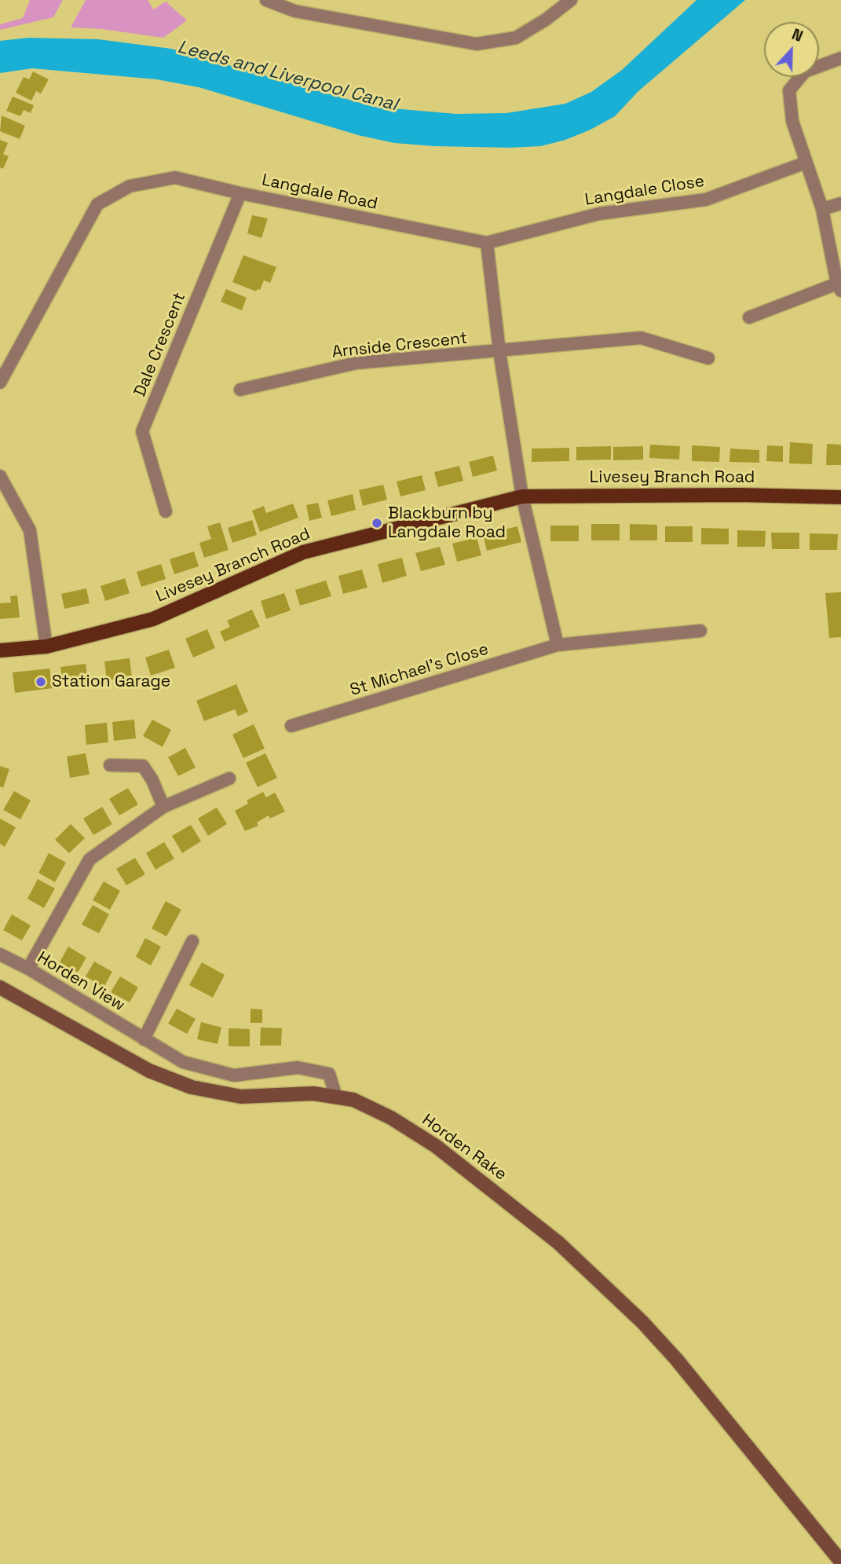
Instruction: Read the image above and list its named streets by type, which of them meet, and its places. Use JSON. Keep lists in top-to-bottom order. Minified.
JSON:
{"streets":{"main road":["Livesey Branch Road"],"street":["Langdale Close","Langdale Road","Dale Crescent","Arnside Crescent","St Michael's Close","Horden View","Horden Rake"]},"crossings":[["Langdale Close","Langdale Road"],["Langdale Road","Dale Crescent"],["Horden View","Horden Rake"]],"water":["Leeds and Liverpool Canal"],"places":["Blackburn by Langdale Road","Station Garage"],"north":"top"}
